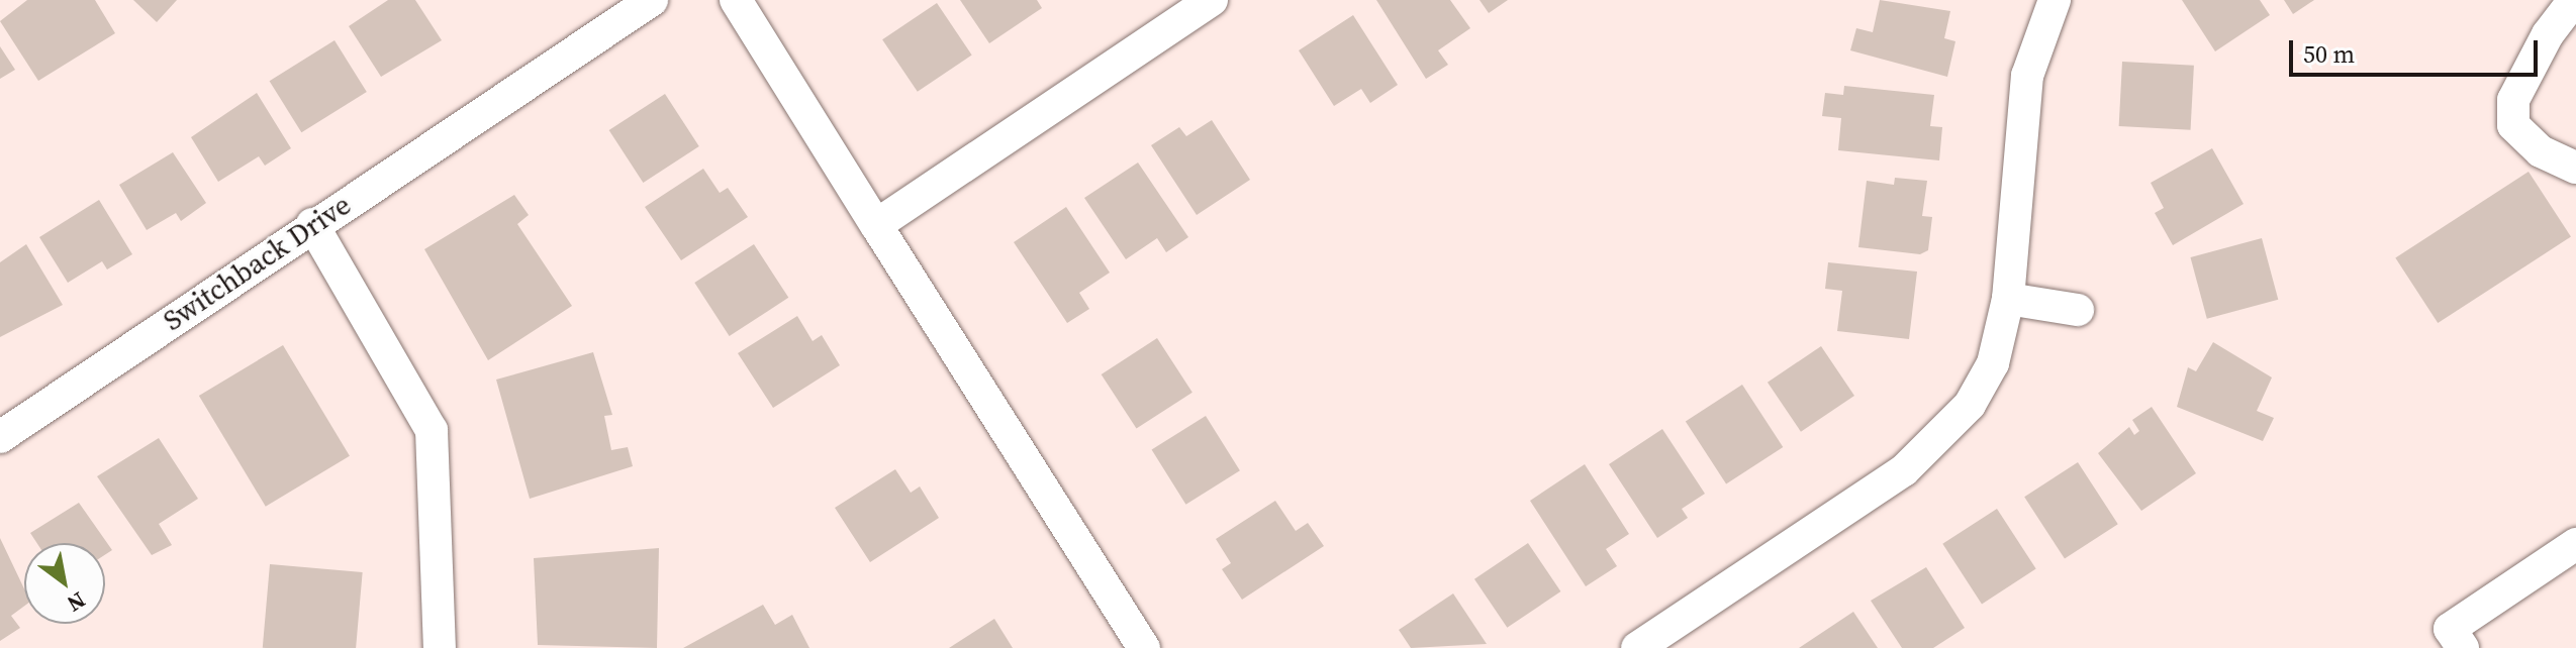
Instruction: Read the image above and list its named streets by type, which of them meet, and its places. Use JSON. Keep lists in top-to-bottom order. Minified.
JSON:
{"streets":{"street":["Switchback Drive"]},"scale_bar":"50 m","north":"bottom right"}
